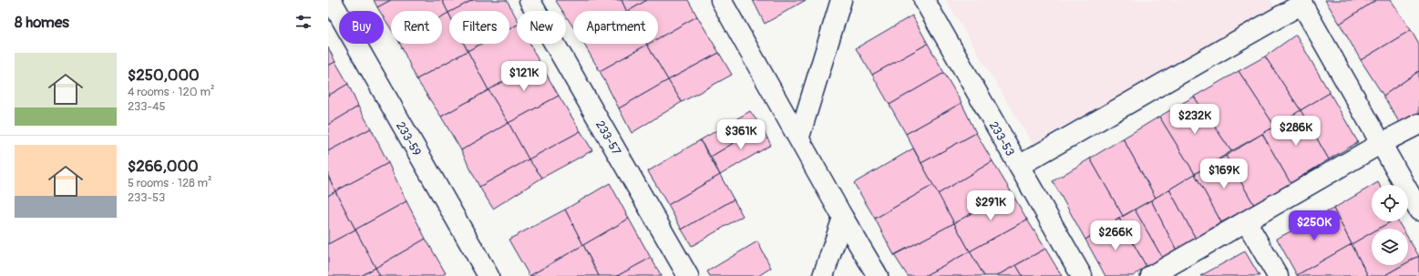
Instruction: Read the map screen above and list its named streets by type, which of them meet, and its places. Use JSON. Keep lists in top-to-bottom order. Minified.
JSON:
{"streets":{"street":["233-57","233-59","233-53"]},"page":{"heading":"8 homes","chip":["Buy","Rent","Filters","New","Apartment"],"list":[{"name":"$250,000","note":"4 rooms · 120 m² · 233-45"},{"name":"$266,000","note":"5 rooms · 128 m² · 233-53"}],"price":["$121K","$232K","$286K","$361K","$169K","$291K","$250K","$266K"]}}
